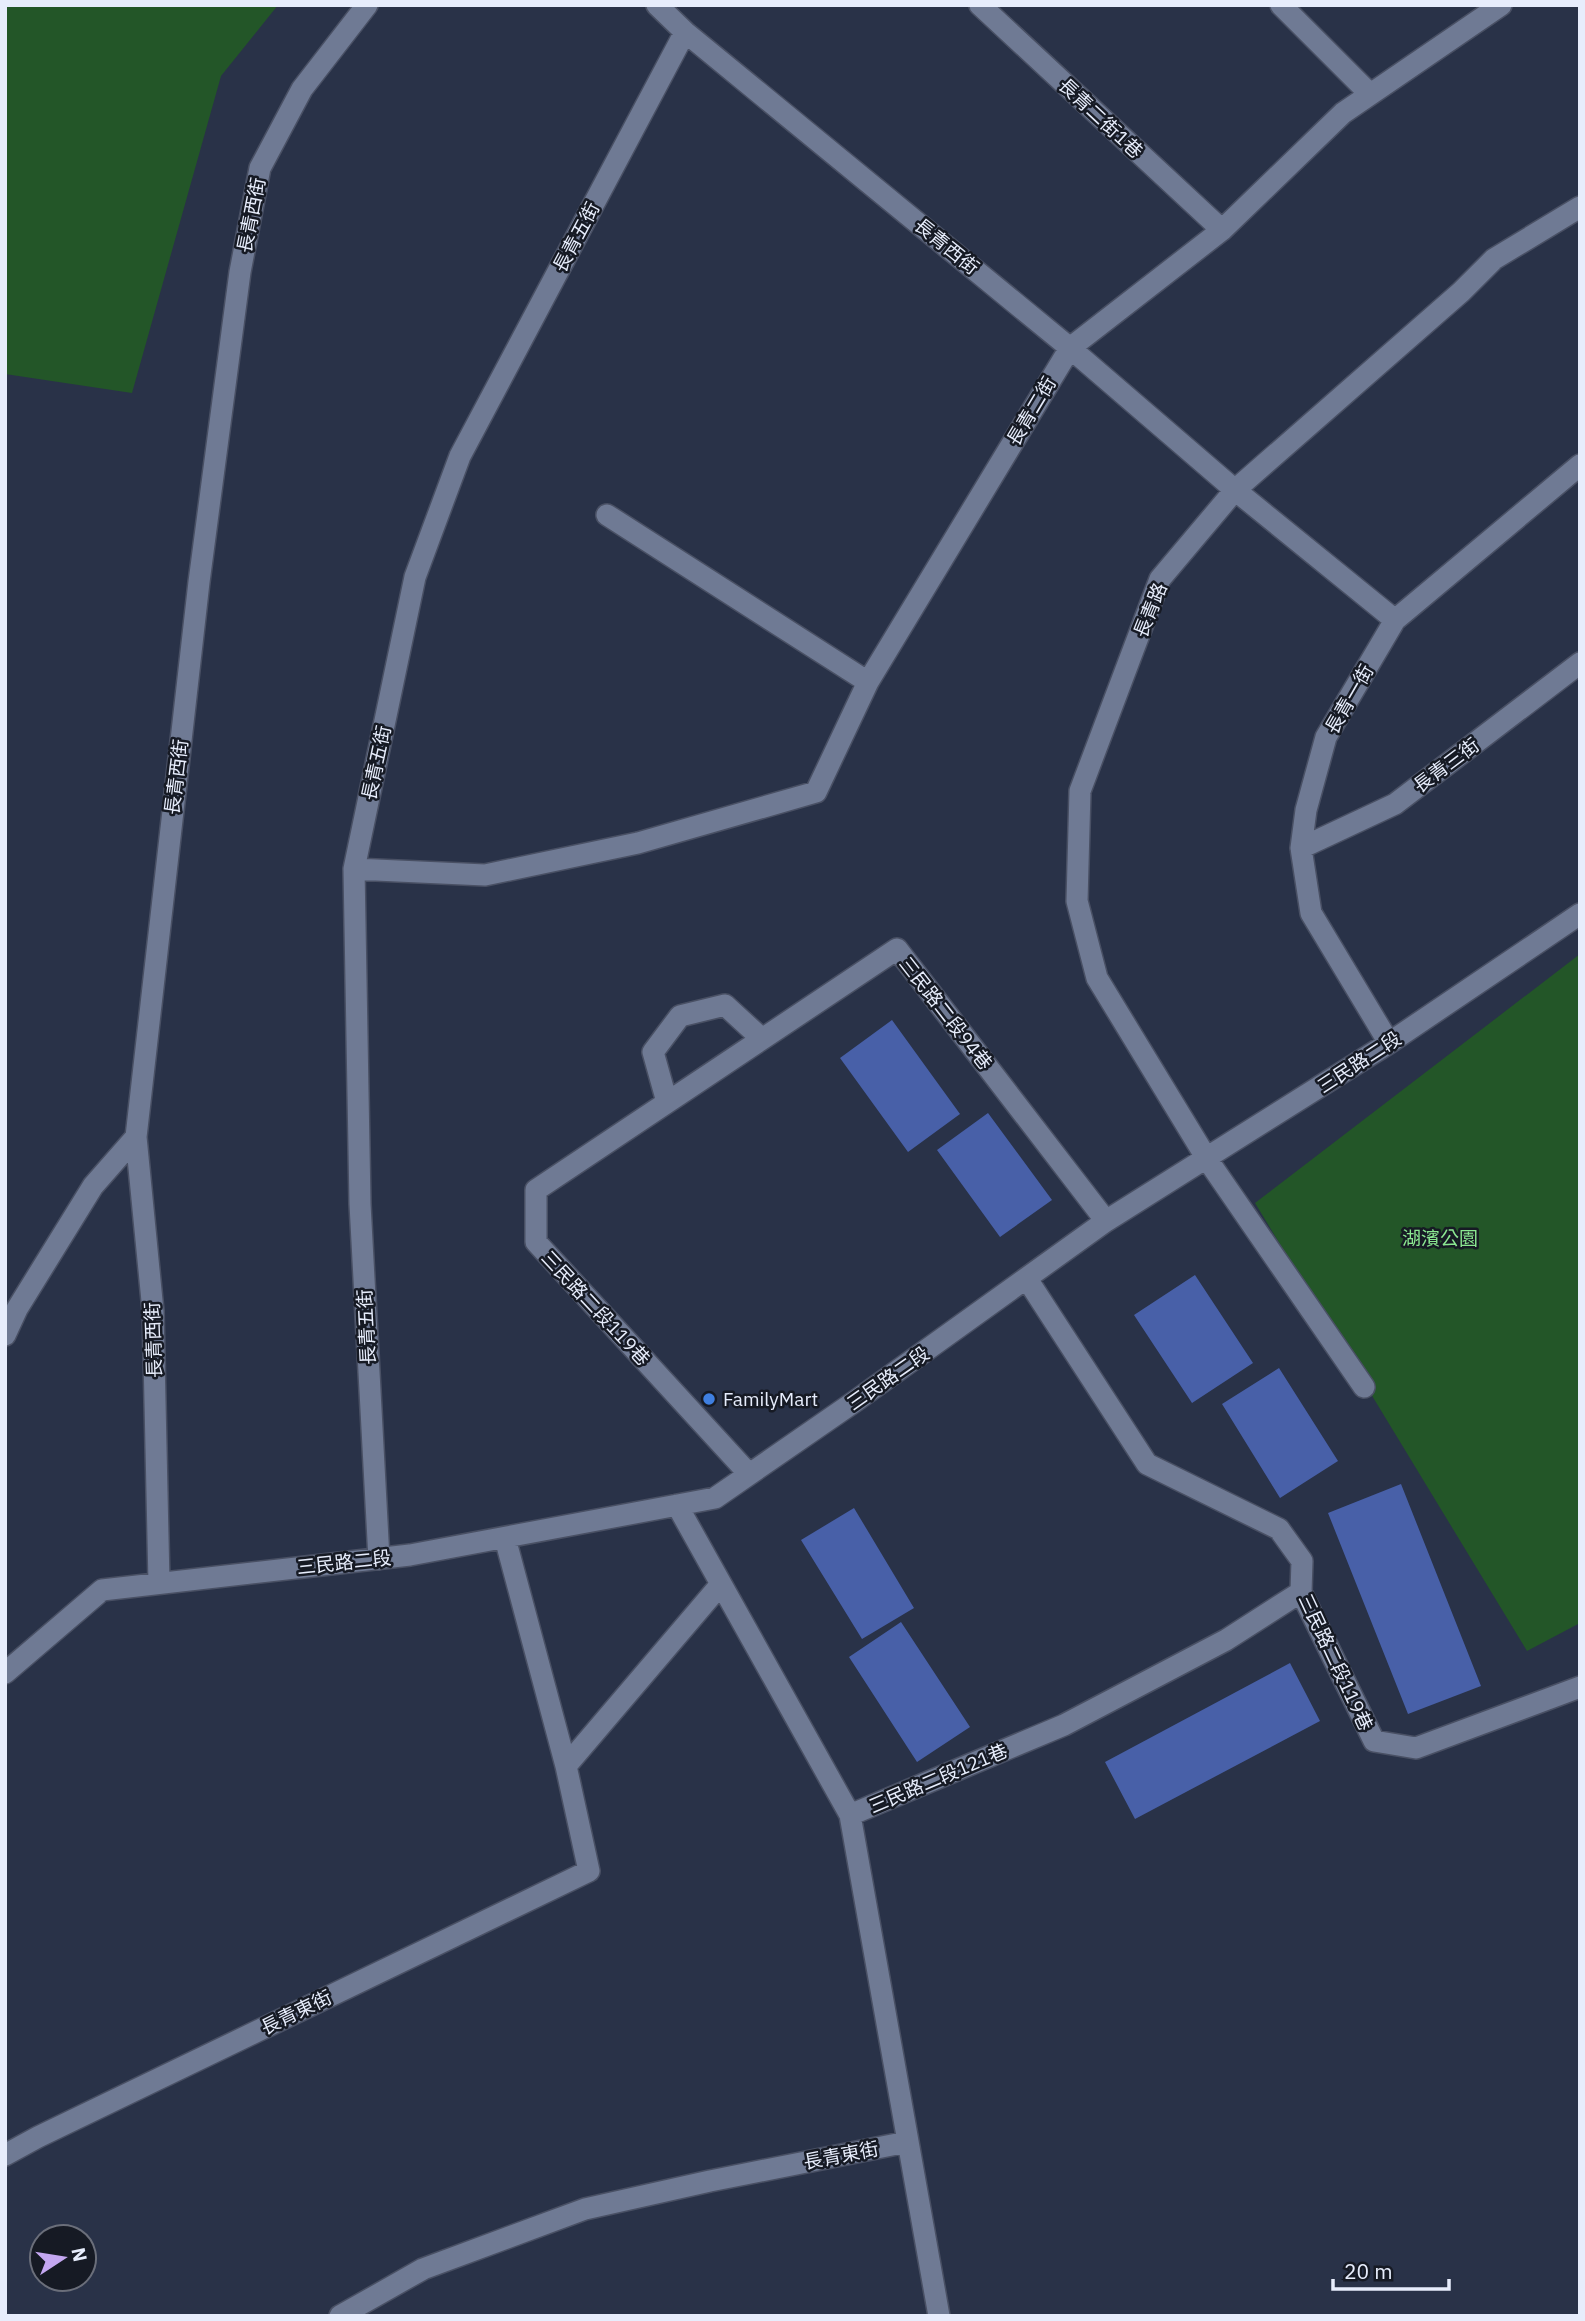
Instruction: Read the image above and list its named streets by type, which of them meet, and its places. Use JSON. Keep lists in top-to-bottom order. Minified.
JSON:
{"streets":{"street":["長青二街1巷","長青西街","長青五街","長青二街","長青路","長青一街","長青三街","三民路二段94巷","三民路二段","三民路二段119巷","三民路二段121巷","長青東街"]},"crossings":[["長青二街1巷","長青二街"],["長青西街","長青五街"],["長青西街","長青二街"],["長青西街","長青路"],["長青西街","長青一街"],["長青西街","三民路二段"],["長青五街","長青二街"],["長青五街","三民路二段"],["長青路","三民路二段"],["長青一街","長青三街"],["長青一街","三民路二段"],["三民路二段94巷","三民路二段"],["三民路二段94巷","三民路二段119巷"],["三民路二段","三民路二段119巷"],["三民路二段","三民路二段121巷"],["三民路二段119巷","三民路二段121巷"]],"parks":["湖濱公園"],"places":["FamilyMart"],"scale_bar":"20 m","north":"right"}
